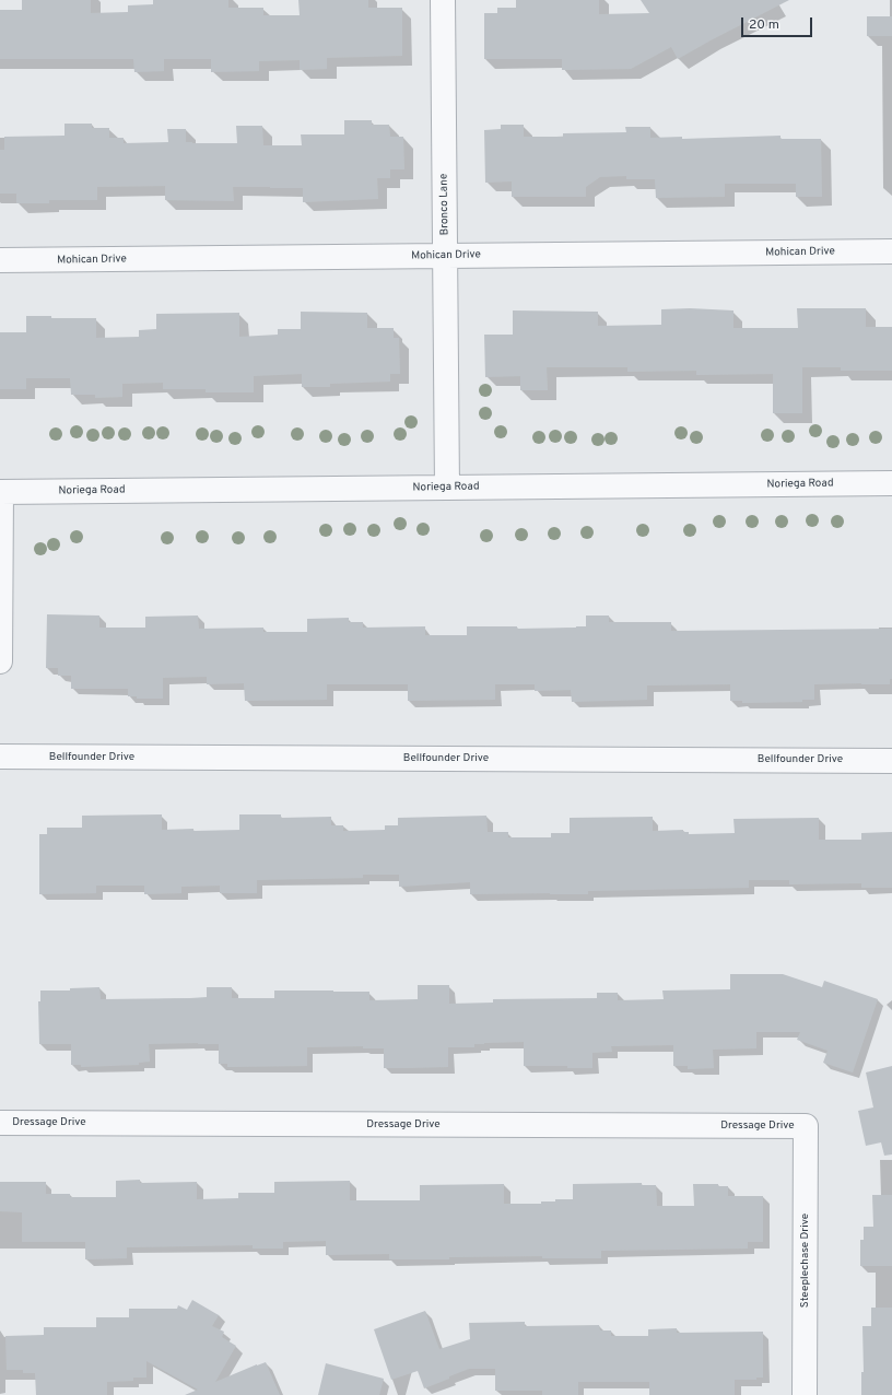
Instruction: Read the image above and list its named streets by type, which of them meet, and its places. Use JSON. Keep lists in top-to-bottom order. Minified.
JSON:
{"streets":{"street":["Bronco Lane","Mohican Drive","Noriega Road","Bellfounder Drive","Dressage Drive","Steeplechase Drive"]},"crossings":[["Bronco Lane","Mohican Drive"],["Bronco Lane","Noriega Road"],["Dressage Drive","Steeplechase Drive"]],"scale_bar":"20 m"}
